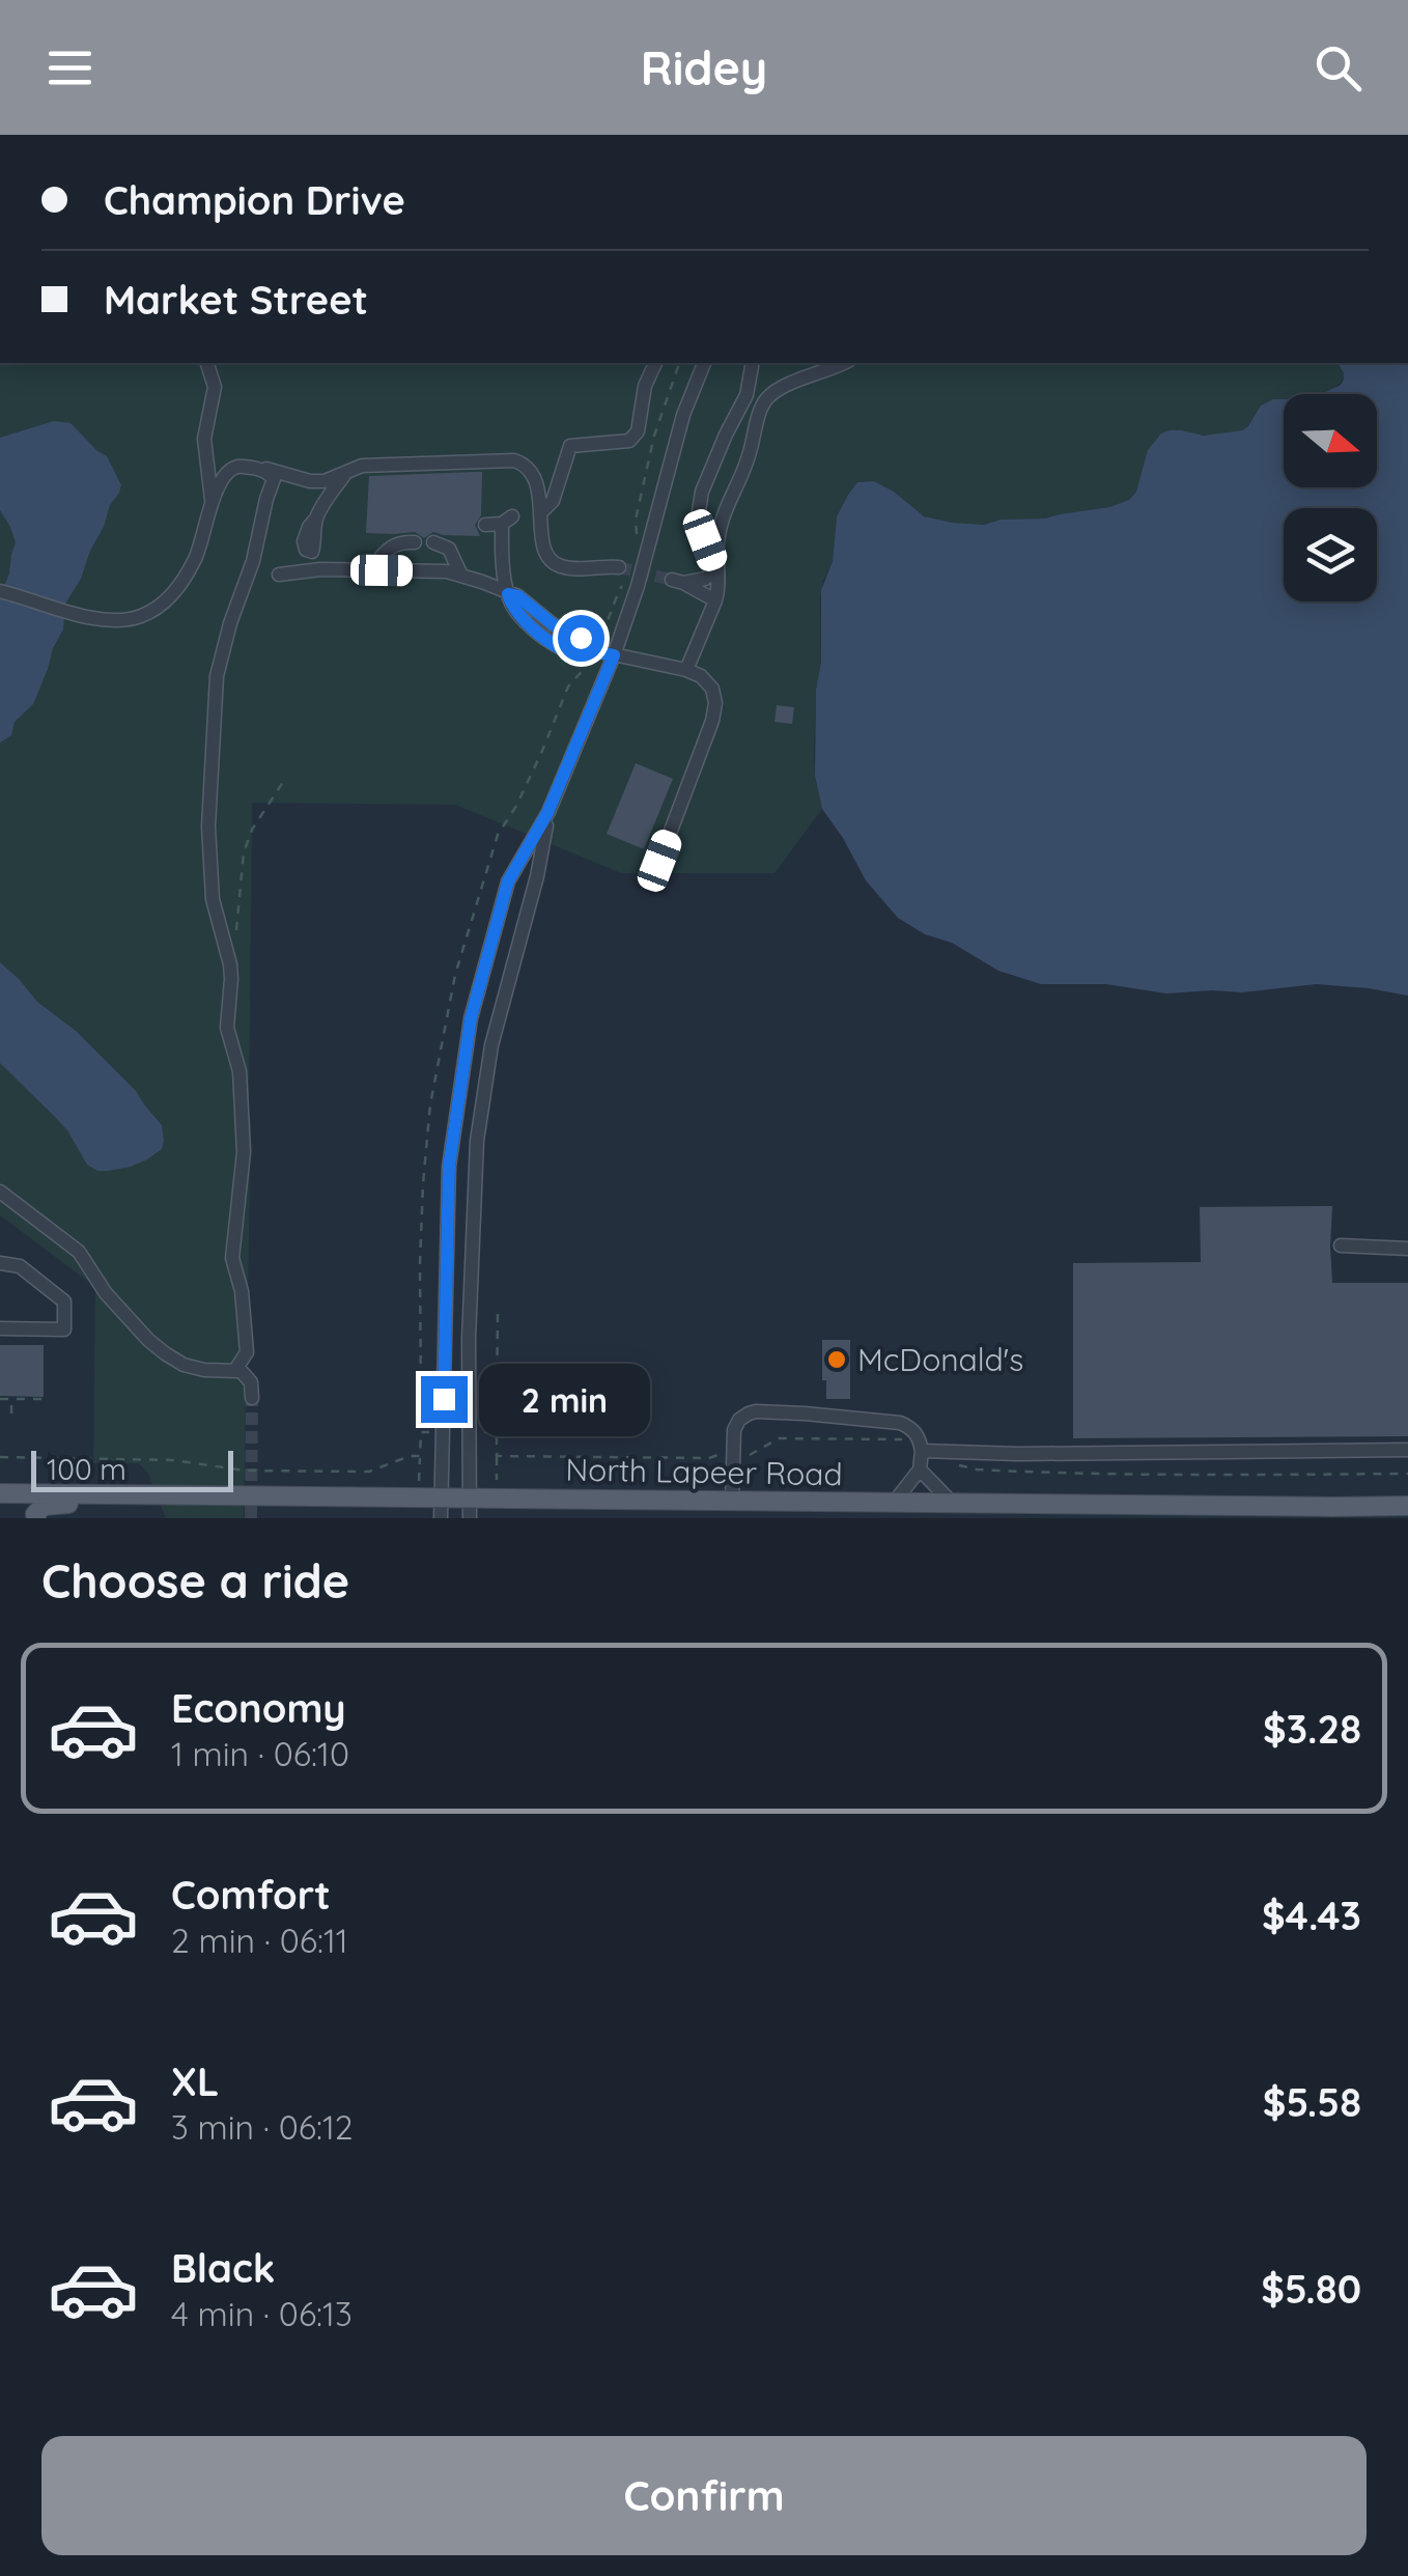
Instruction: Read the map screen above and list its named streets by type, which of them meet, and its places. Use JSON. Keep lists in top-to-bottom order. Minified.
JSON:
{"streets":{"main road":["North Lapeer Road"]},"places":["McDonald's"],"scale_bar":"100 m","north":"right","page":{"header":"Ridey","banner":["Champion Drive","Market Street"],"bubble":"2 min","scale":"100 m","heading":"Choose a ride","list":[{"name":"Economy","note":"1 min · 06:10","value":"$3.28"},{"name":"Comfort","note":"2 min · 06:11","value":"$4.43"},{"name":"XL","note":"3 min · 06:12","value":"$5.58"},{"name":"Black","note":"4 min · 06:13","value":"$5.80"}],"buttons":"Confirm"}}
